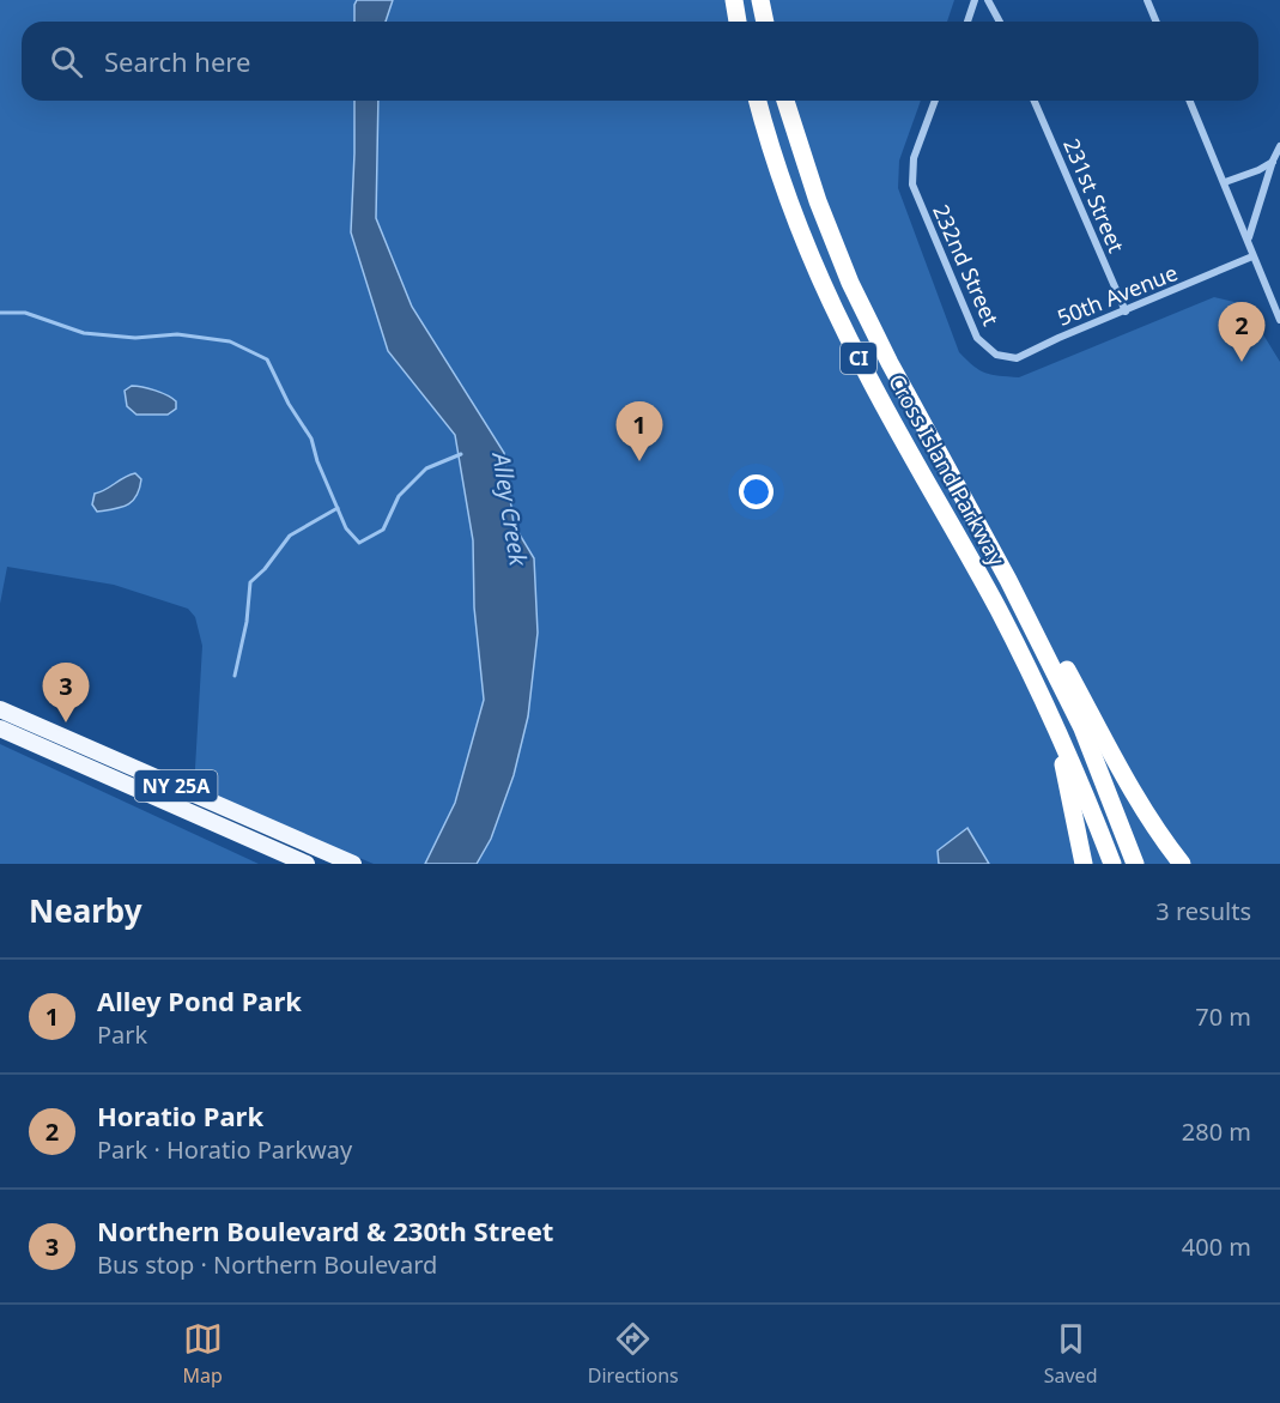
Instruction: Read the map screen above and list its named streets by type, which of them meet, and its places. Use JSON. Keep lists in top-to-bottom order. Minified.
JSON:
{"streets":{"highway":["CI","Cross Island Parkway"],"main road":["NY 25A"],"street":["231st Street","232nd Street","50th Avenue"]},"crossings":[["231st Street","50th Avenue"],["232nd Street","50th Avenue"]],"water":["Alley Creek"],"page":{"search":"Search here","pins":["2","1","3"],"heading":["Nearby","3 results"],"list":[{"mark":"1","name":"Alley Pond Park","note":"Park","value":"70 m"},{"mark":"2","name":"Horatio Park","note":"Park · Horatio Parkway","value":"280 m"},{"mark":"3","name":"Northern Boulevard & 230th Street","note":"Bus stop · Northern Boulevard","value":"400 m"}],"nav":["Map","Directions","Saved"]}}
